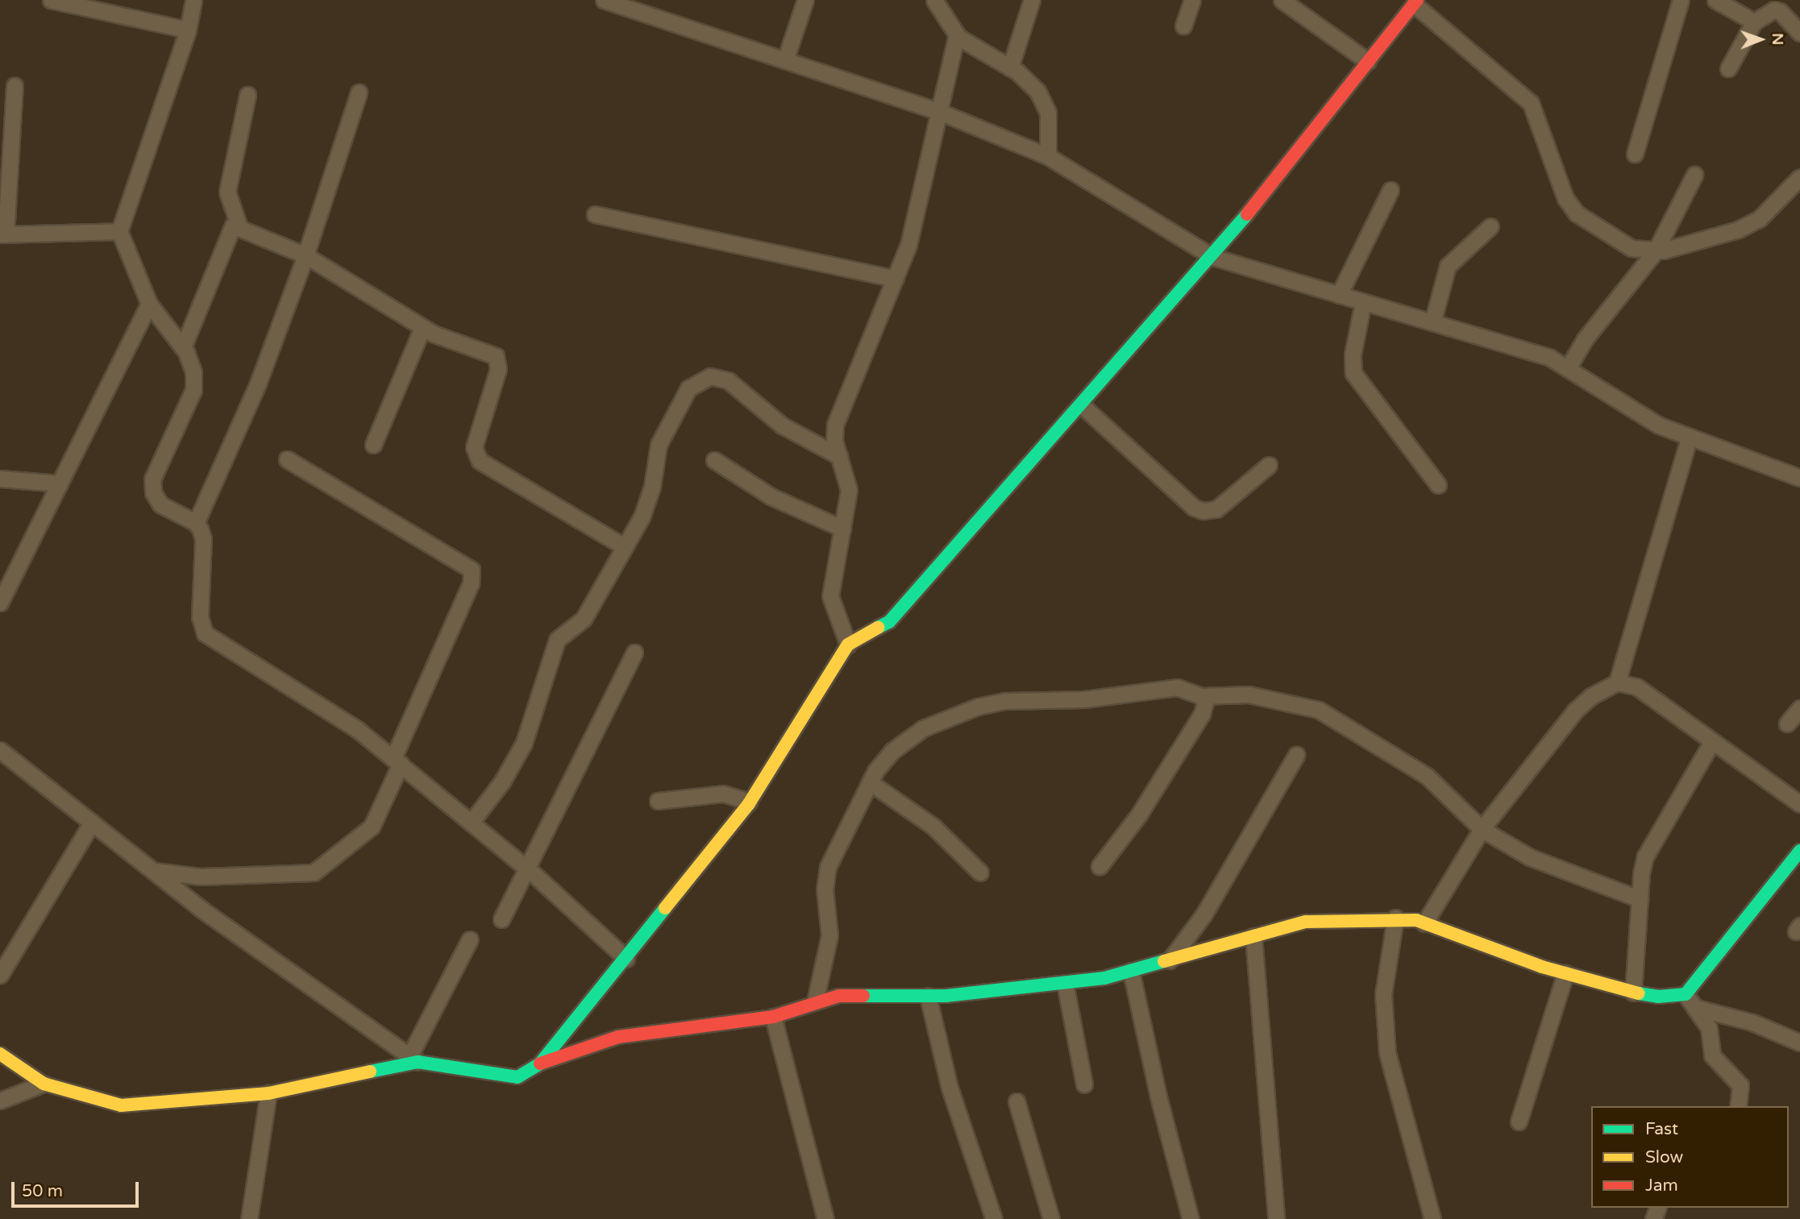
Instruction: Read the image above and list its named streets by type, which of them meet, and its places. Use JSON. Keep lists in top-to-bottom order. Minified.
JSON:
{"legend":["Fast","Slow","Jam"],"scale_bar":"50 m","north":"right"}
